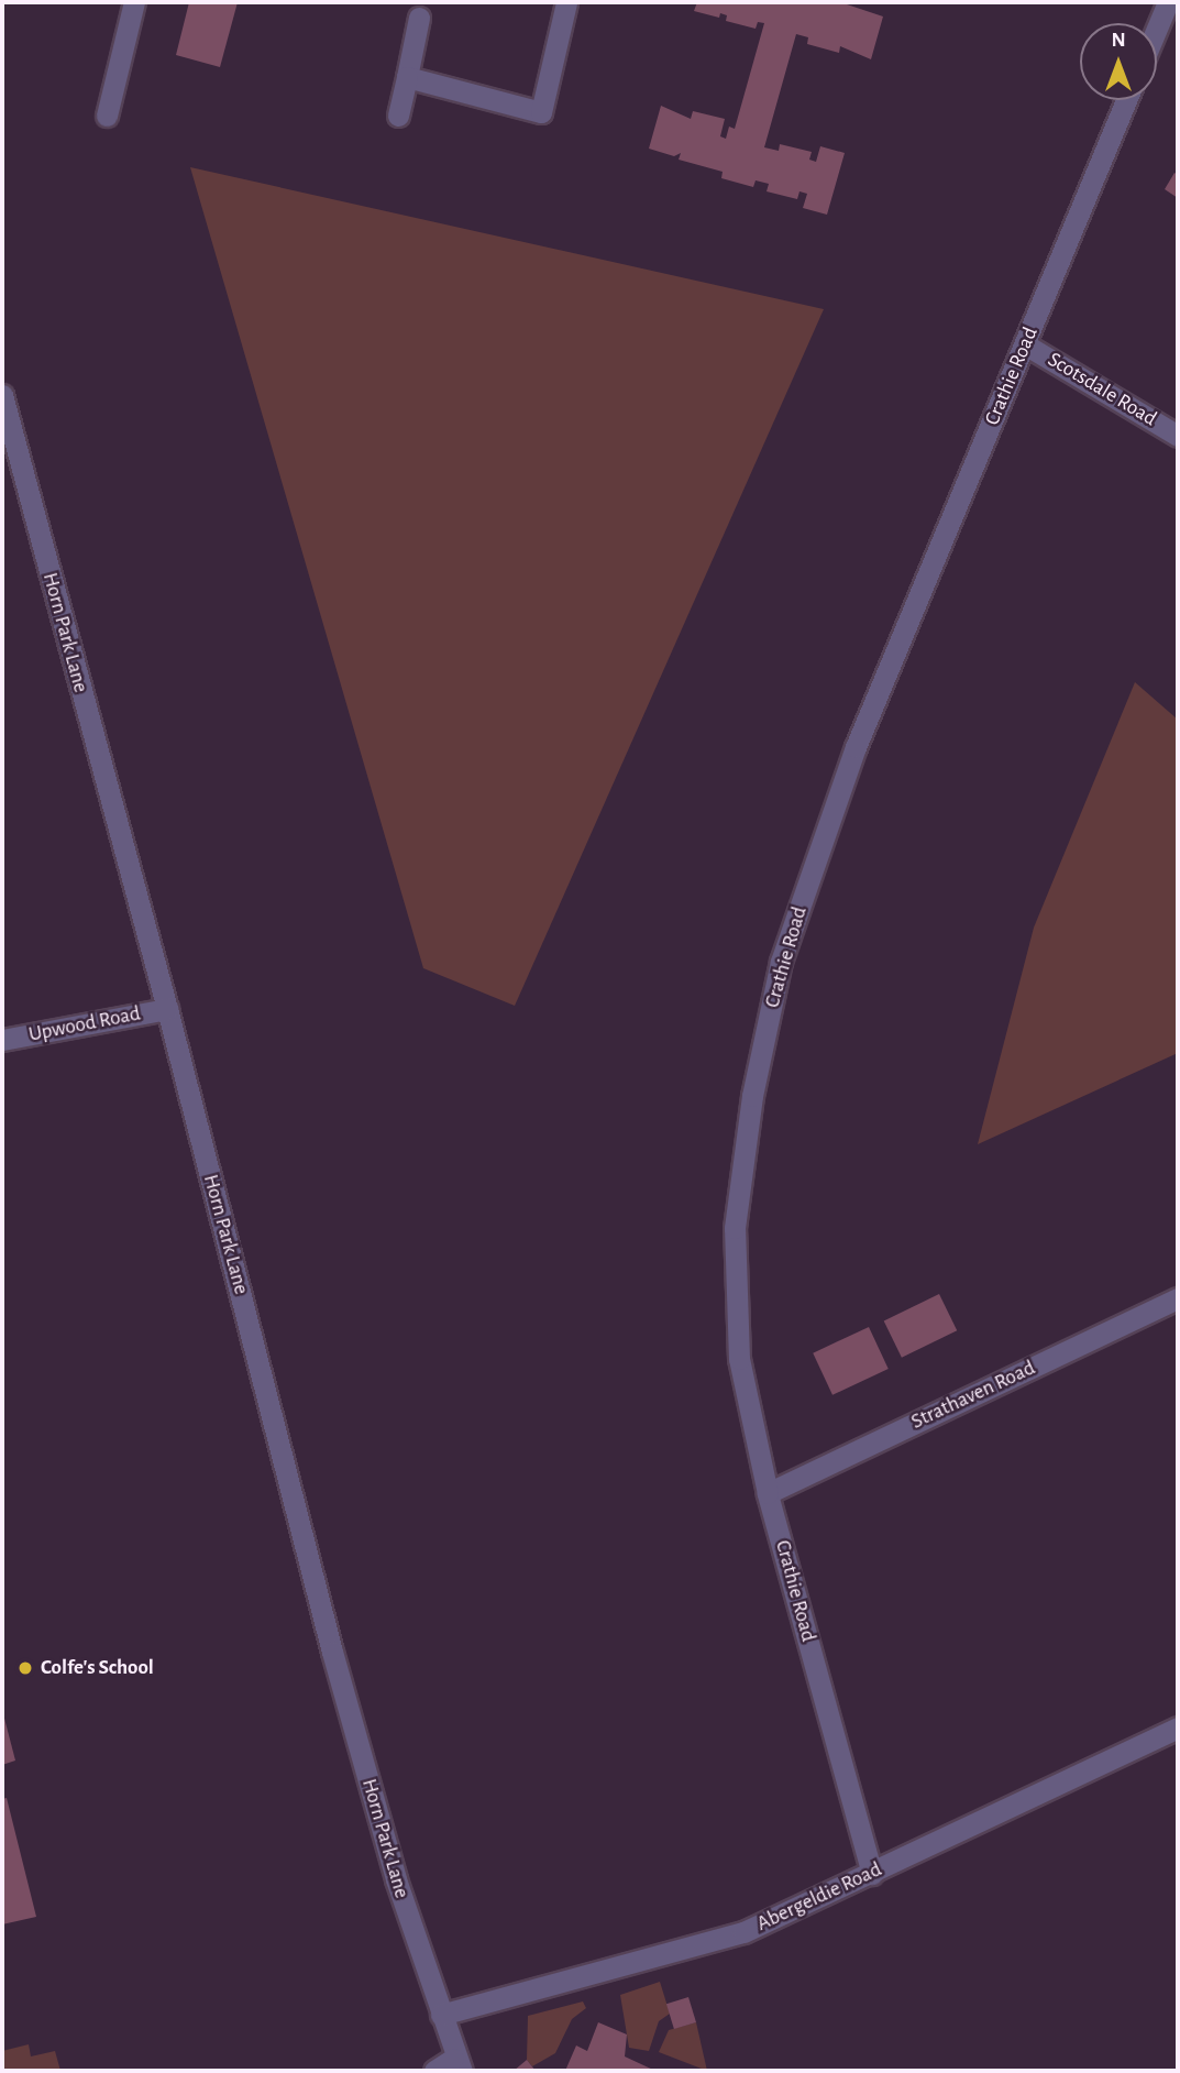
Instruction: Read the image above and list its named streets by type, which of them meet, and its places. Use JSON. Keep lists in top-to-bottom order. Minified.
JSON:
{"streets":{"street":["Crathie Road","Scotsdale Road","Horn Park Lane","Upwood Road","Strathaven Road","Abergeldie Road"]},"crossings":[["Crathie Road","Scotsdale Road"],["Crathie Road","Strathaven Road"],["Crathie Road","Abergeldie Road"],["Horn Park Lane","Upwood Road"],["Horn Park Lane","Abergeldie Road"]],"places":["Colfe's School"],"north":"top"}
